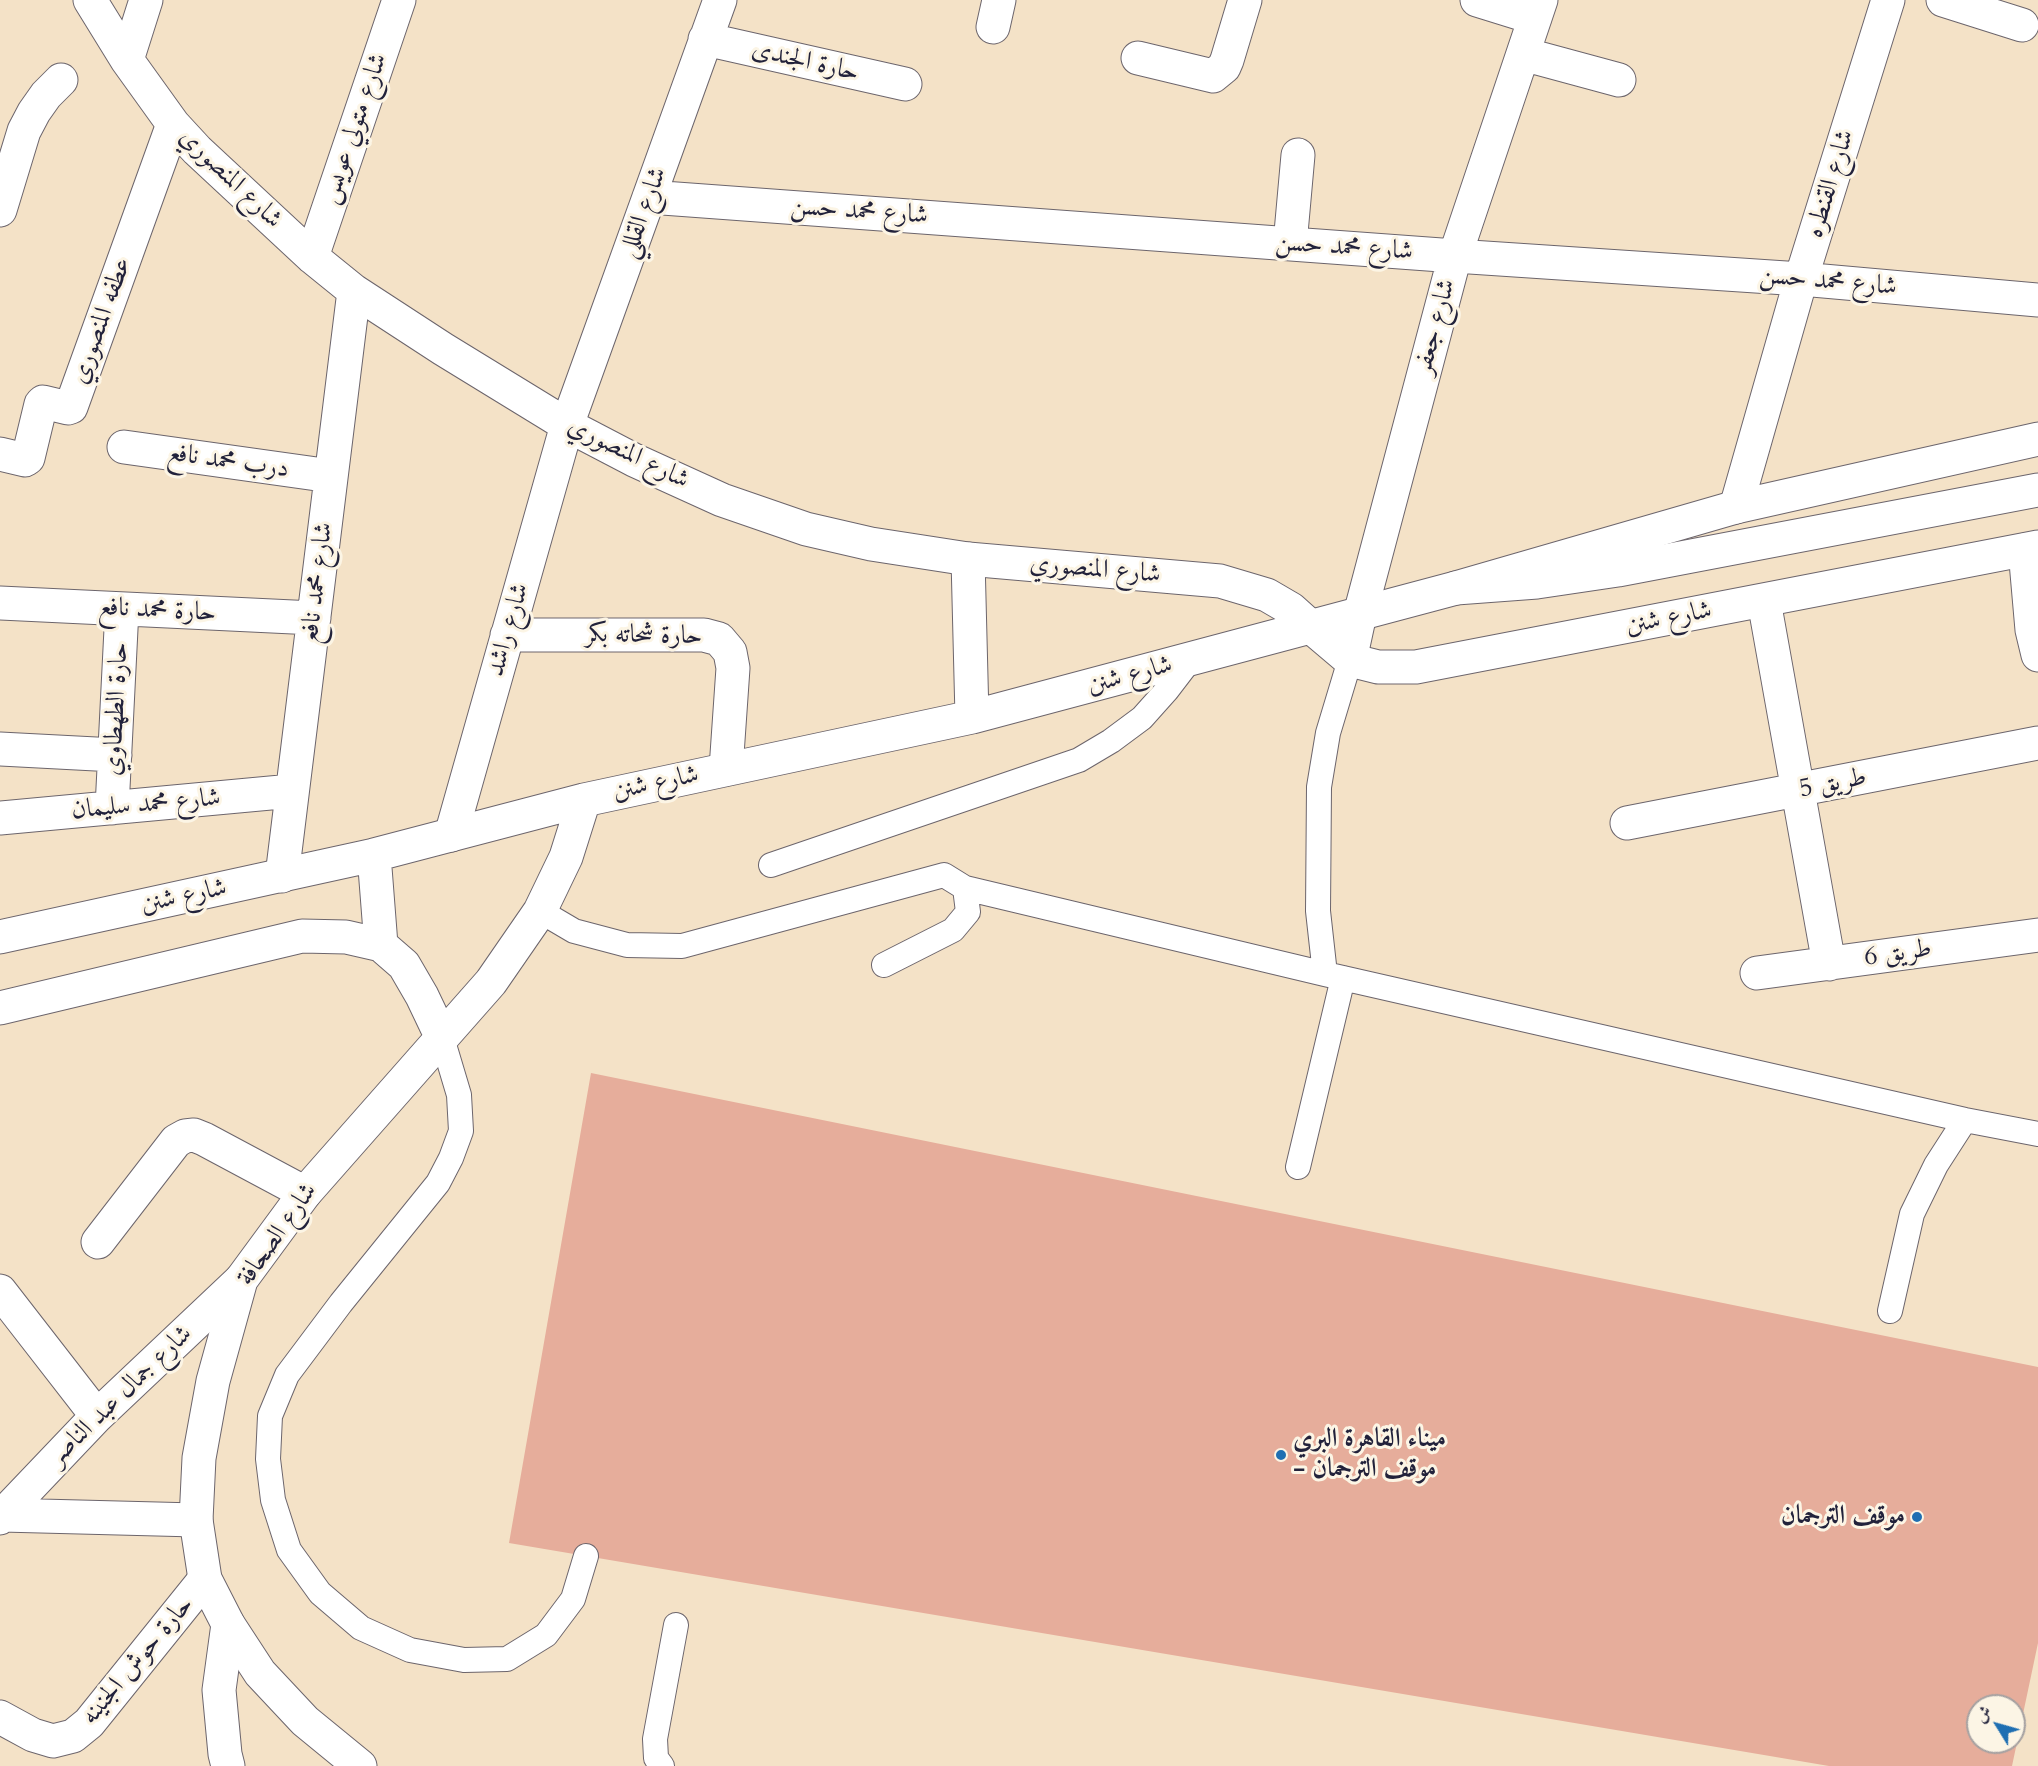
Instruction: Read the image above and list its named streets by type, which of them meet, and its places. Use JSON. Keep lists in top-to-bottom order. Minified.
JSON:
{"streets":{"main road":["حارة الجندى","شارع متولي عويس","شارع المنصوري","شارع القنطره","شارع محمد حسن","شارع القللي","عطفه المنصوري","شارع جعفر","درب محمد نافع","شارع محمد نافع","حارة محمد نافع","شارع شنن","شارع راشد","حارة شحاته بكر","حارة الطهطاوي","طريق 5","شارع محمد سليمان","طريق 6","شارع الصحافة","شارع جمال عبد الناصر","حارة حوش الجنينه"]},"crossings":[["حارة الجندى","شارع القللي"],["شارع متولي عويس","شارع المنصوري"],["شارع المنصوري","شارع القللي"],["شارع المنصوري","عطفه المنصوري"],["شارع المنصوري","شارع محمد نافع"],["شارع المنصوري","شارع شنن"],["شارع المنصوري","شارع راشد"],["شارع القنطره","شارع محمد حسن"],["شارع القنطره","شارع شنن"],["شارع محمد حسن","شارع القللي"],["شارع محمد حسن","شارع جعفر"],["شارع القللي","شارع راشد"],["شارع جعفر","شارع شنن"],["درب محمد نافع","شارع محمد نافع"],["شارع محمد نافع","حارة محمد نافع"],["شارع محمد نافع","شارع شنن"],["شارع محمد نافع","شارع محمد سليمان"],["حارة محمد نافع","حارة الطهطاوي"],["شارع شنن","شارع راشد"],["شارع شنن","حارة شحاته بكر"],["شارع شنن","شارع الصحافة"],["شارع راشد","حارة شحاته بكر"],["حارة الطهطاوي","شارع محمد سليمان"],["شارع الصحافة","شارع جمال عبد الناصر"],["شارع الصحافة","حارة حوش الجنينه"]],"places":["ميناء القاهرة البري - موقف الترجمان","موقف الترجمان"],"north":"top left"}
